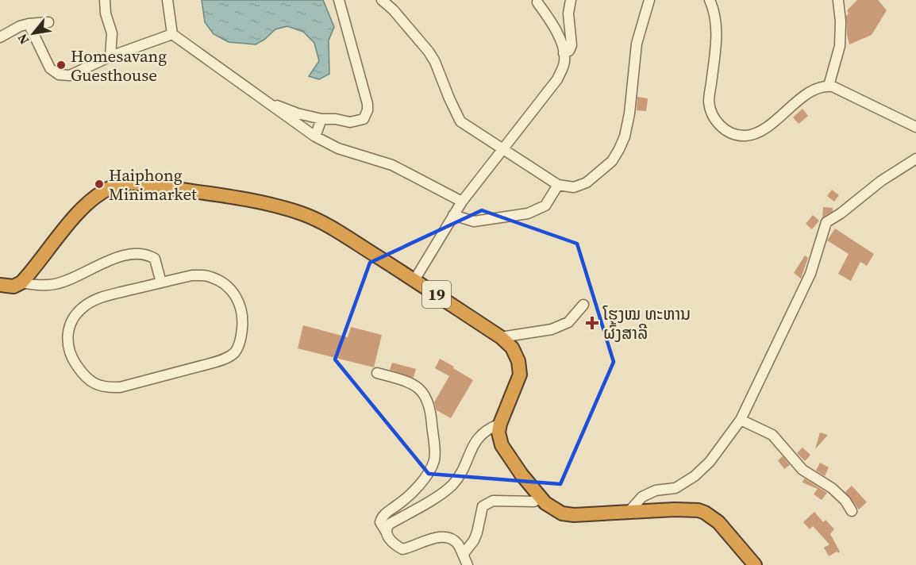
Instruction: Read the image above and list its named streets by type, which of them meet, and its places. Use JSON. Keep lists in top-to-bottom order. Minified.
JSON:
{"streets":{"highway":["19"]},"places":{"other":["Homesavang Guesthouse","Haiphong Minimarket"],"health":["ໂຮງໝ ທະຫານ ຜົ້ງສາລີ"]},"north":"bottom left"}
